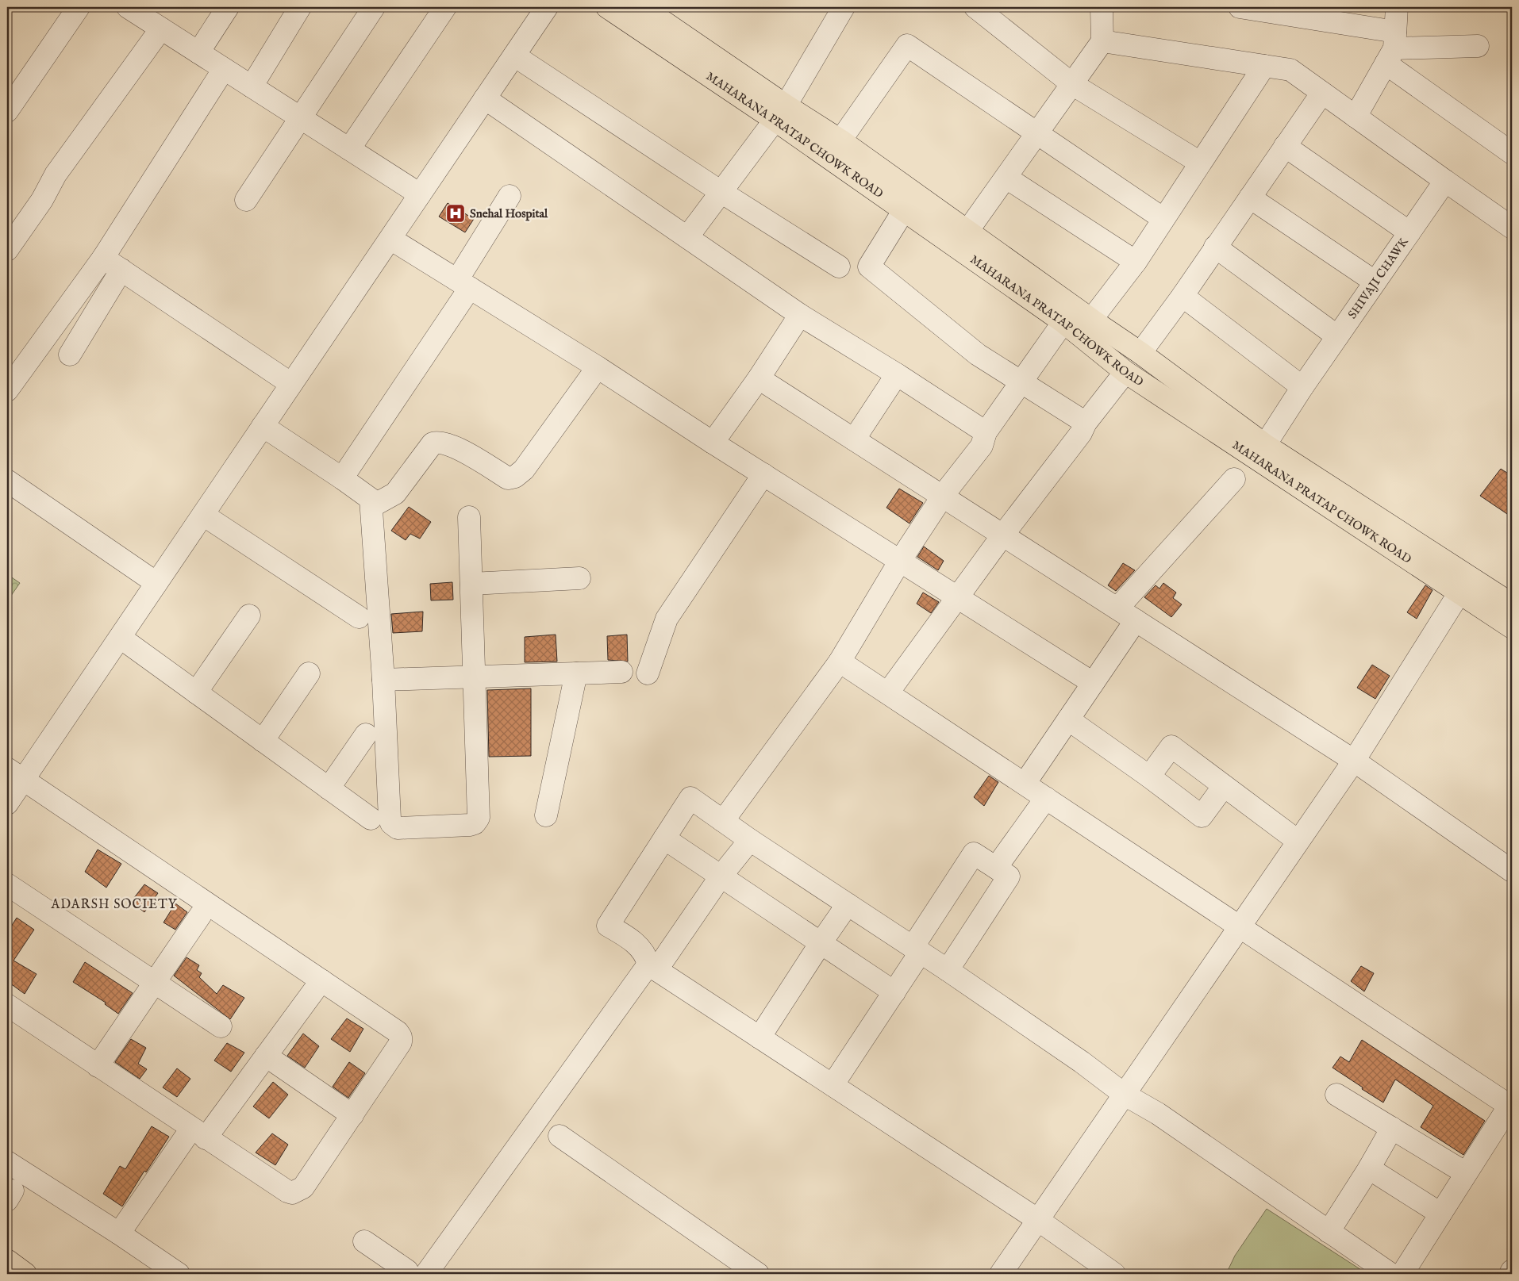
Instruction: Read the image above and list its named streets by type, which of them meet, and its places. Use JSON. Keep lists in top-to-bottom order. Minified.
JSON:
{"streets":{"main road":["MAHARANA PRATAP CHOWK ROAD"],"street":["SHIVAJI CHAWK"]},"crossings":[["MAHARANA PRATAP CHOWK ROAD","SHIVAJI CHAWK"]],"districts":["ADARSH SOCIETY"],"places":{"hospital":["Snehal Hospital"]}}
